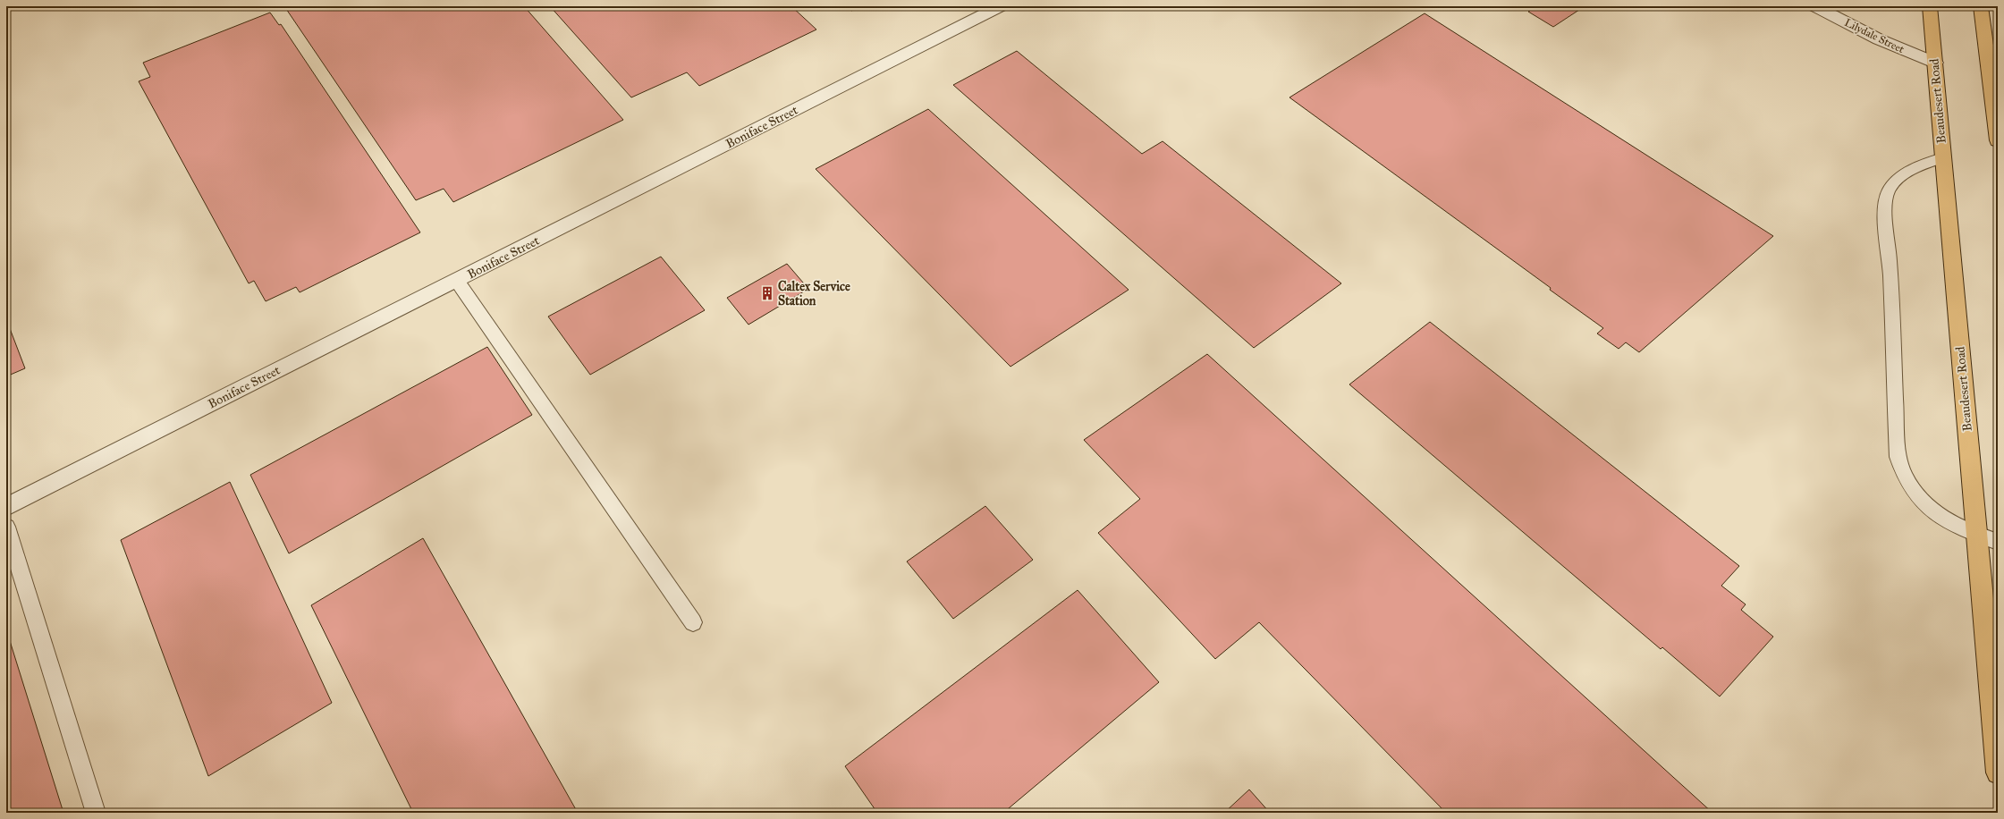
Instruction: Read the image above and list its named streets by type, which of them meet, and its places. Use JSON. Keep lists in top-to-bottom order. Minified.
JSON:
{"streets":{"highway":["Beaudesert Road"],"street":["Lilydale Street","Boniface Street"]},"crossings":[["Lilydale Street","Beaudesert Road"]],"places":{"building":["Caltex Service Station"]}}
